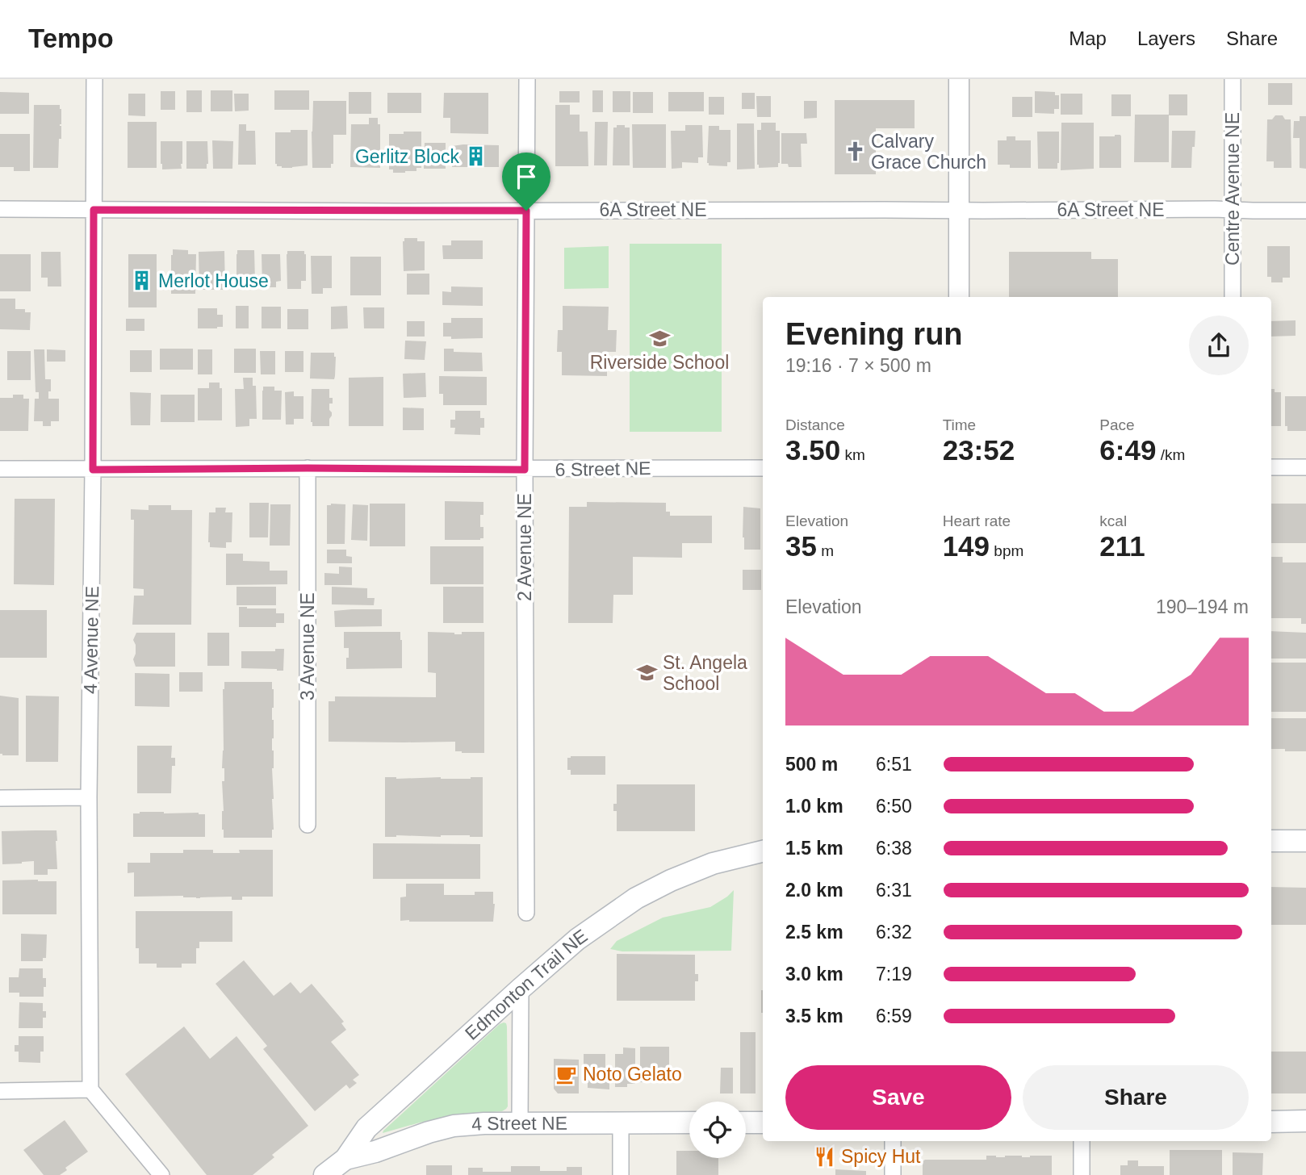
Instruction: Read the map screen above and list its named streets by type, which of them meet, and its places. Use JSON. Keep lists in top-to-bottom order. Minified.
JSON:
{"streets":{"main road":["Edmonton Trail NE","4 Street NE"],"street":["Centre Avenue NE","6A Street NE","6 Street NE","2 Avenue NE","4 Avenue NE","3 Avenue NE"]},"crossings":[["Centre Avenue NE","6A Street NE"],["6A Street NE","2 Avenue NE"],["6A Street NE","4 Avenue NE"],["6 Street NE","2 Avenue NE"],["6 Street NE","4 Avenue NE"],["6 Street NE","3 Avenue NE"],["Edmonton Trail NE","4 Street NE"]],"places":{"church":["Calvary Grace Church"],"building":["Gerlitz Block","Merlot House"],"school or university":["Riverside School","St. Angela School"],"cafe":["Noto Gelato"],"restaurant":["Spicy Hut"]},"page":{"header":"Tempo","nav":["Map","Layers","Share"],"heading":["Evening run","19:16 · 7 × 500 m"],"stats":[["Distance","3.50 km"],["Time","23:52"],["Pace","6:49 /km"],["Elevation","35 m"],["Heart rate","149 bpm"],["kcal","211"]],"chart":["Elevation","190–194 m"],"list":[{"name":"500 m","note":"6:51"},{"name":"1.0 km","note":"6:50"},{"name":"1.5 km","note":"6:38"},{"name":"2.0 km","note":"6:31"},{"name":"2.5 km","note":"6:32"},{"name":"3.0 km","note":"7:19"},{"name":"3.5 km","note":"6:59"}],"buttons":["Save","Share"]}}
